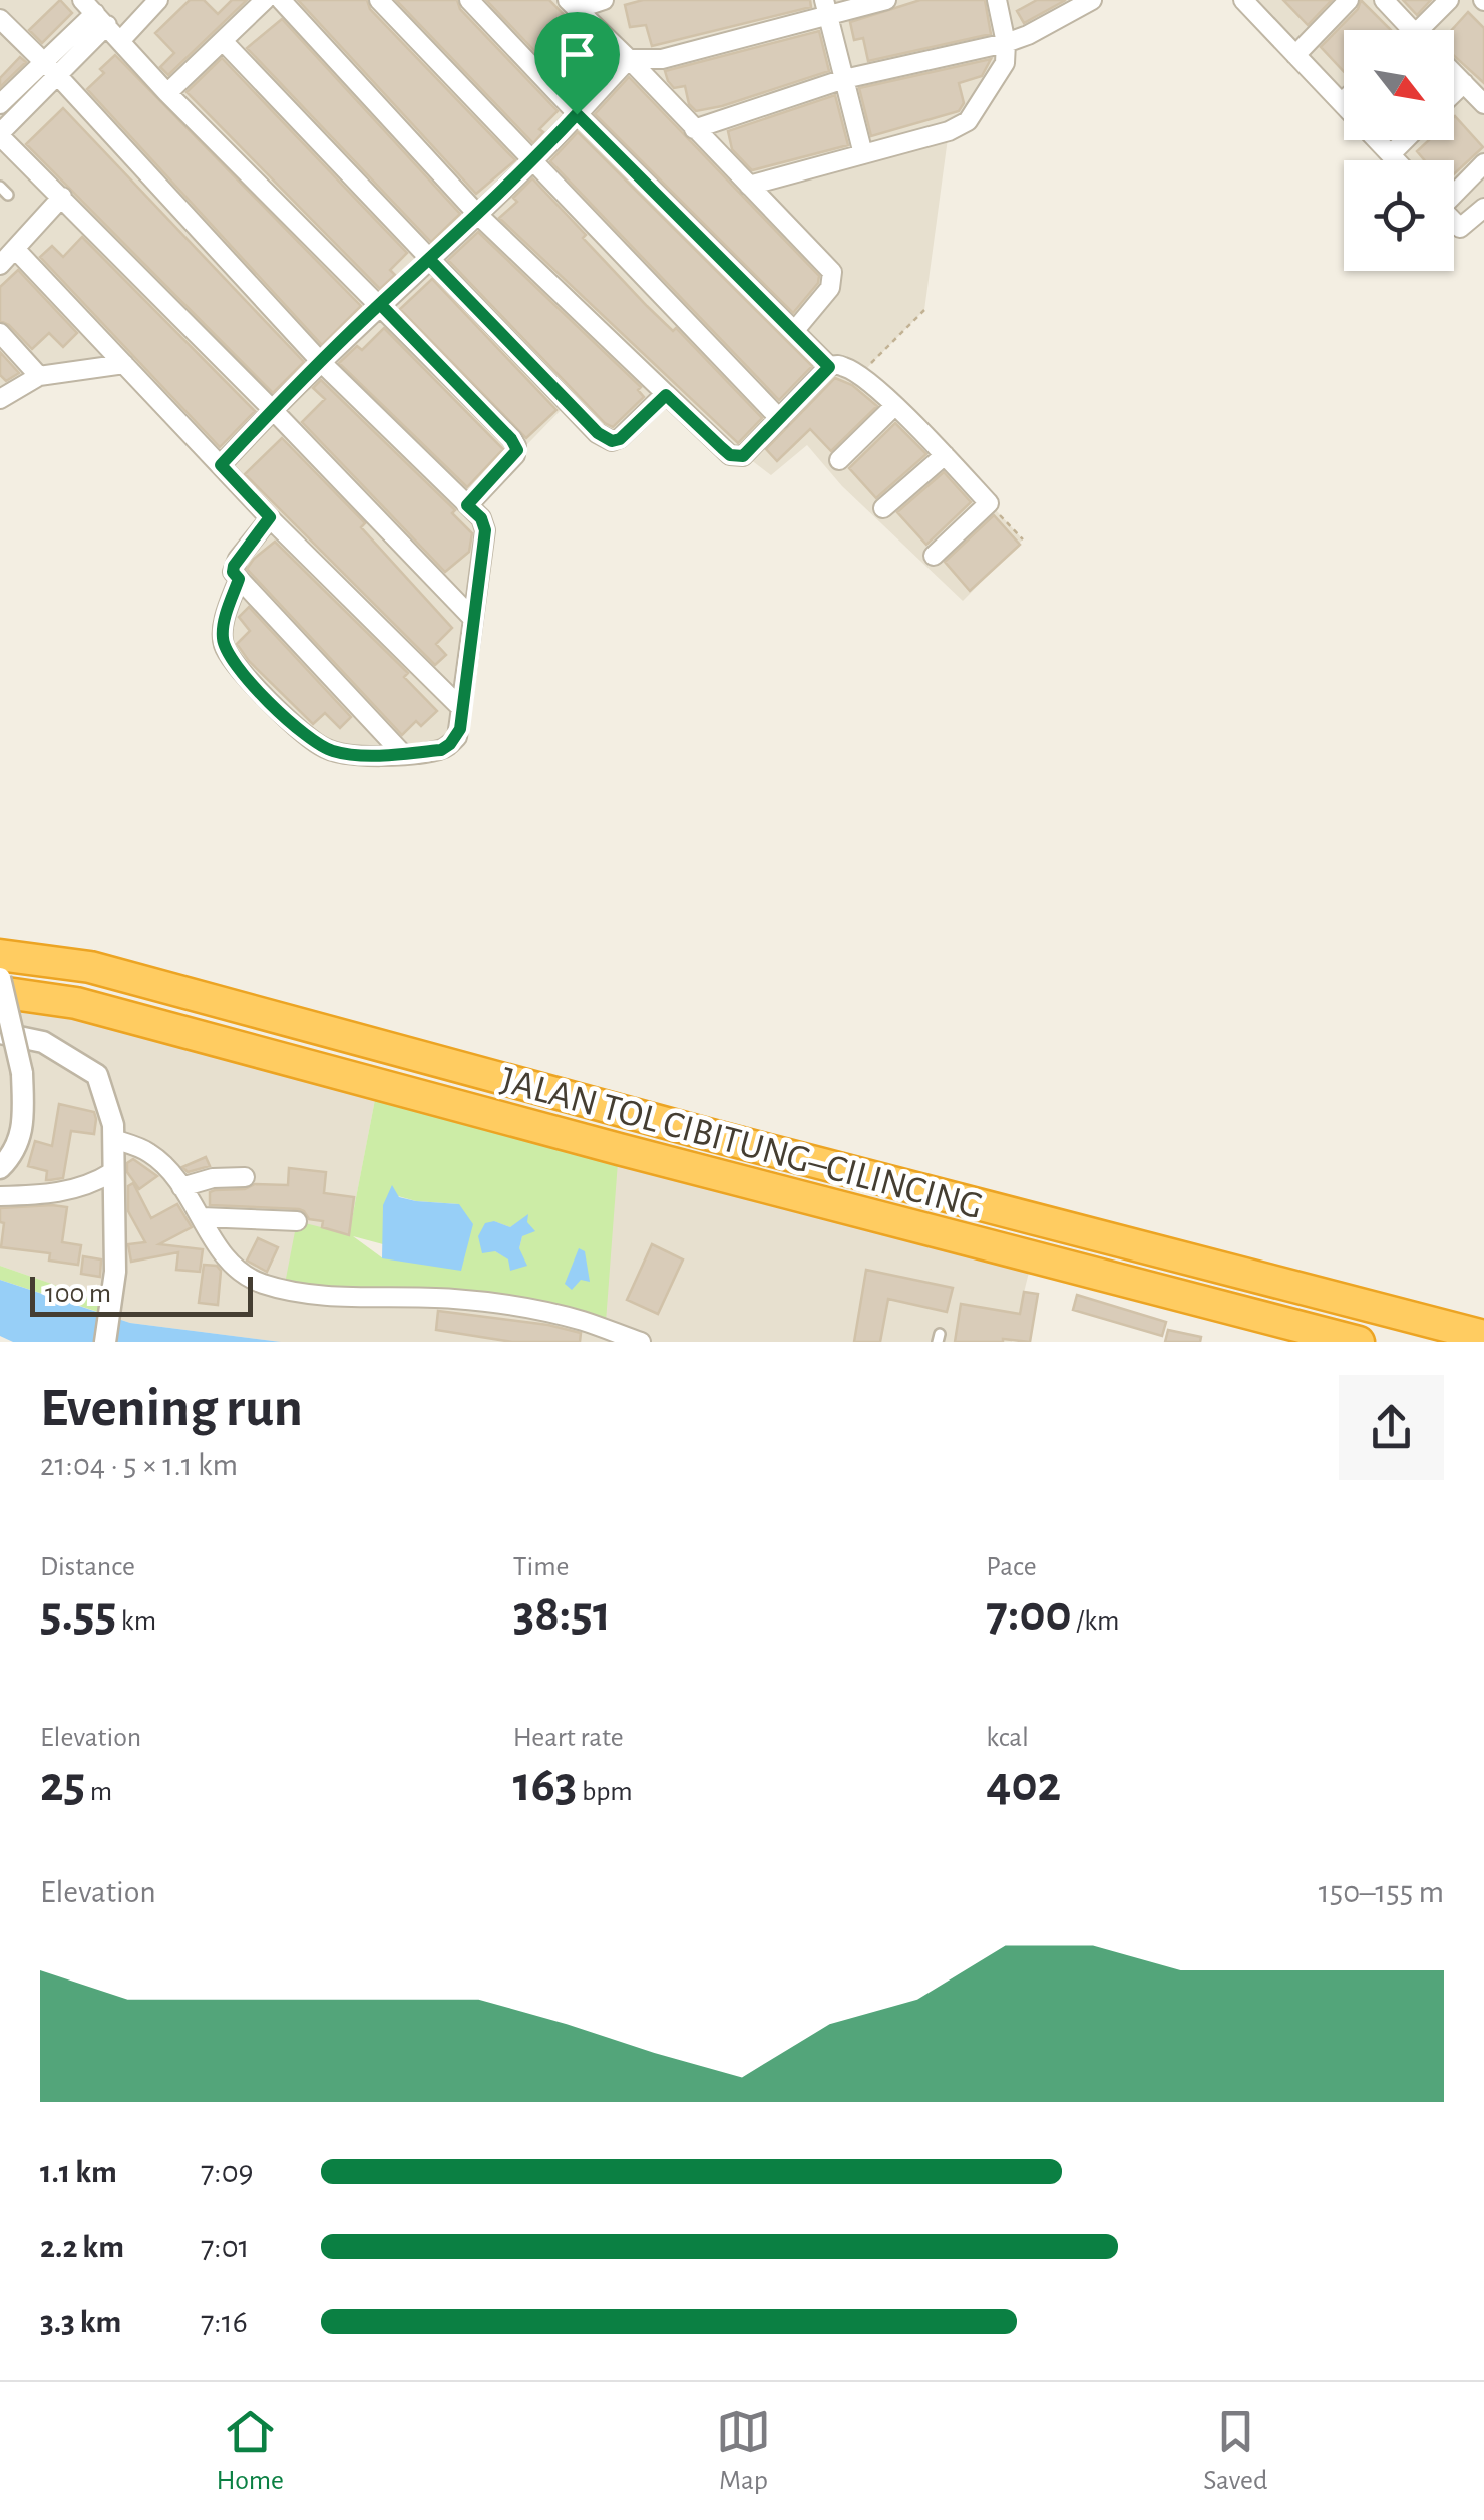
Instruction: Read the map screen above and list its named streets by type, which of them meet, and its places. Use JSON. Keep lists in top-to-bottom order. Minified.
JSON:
{"streets":{"highway":["JALAN TOL CIBITUNG–CILINCING"]},"scale_bar":"100 m","north":"bottom right","page":{"scale":"100 m","heading":["Evening run","21:04 · 5 × 1.1 km"],"stats":[["Distance","5.55 km"],["Time","38:51"],["Pace","7:00 /km"],["Elevation","25 m"],["Heart rate","163 bpm"],["kcal","402"]],"chart":["Elevation","150–155 m"],"list":[{"name":"1.1 km","note":"7:09"},{"name":"2.2 km","note":"7:01"},{"name":"3.3 km","note":"7:16"}],"tabs":["Home","Map","Saved"]}}
